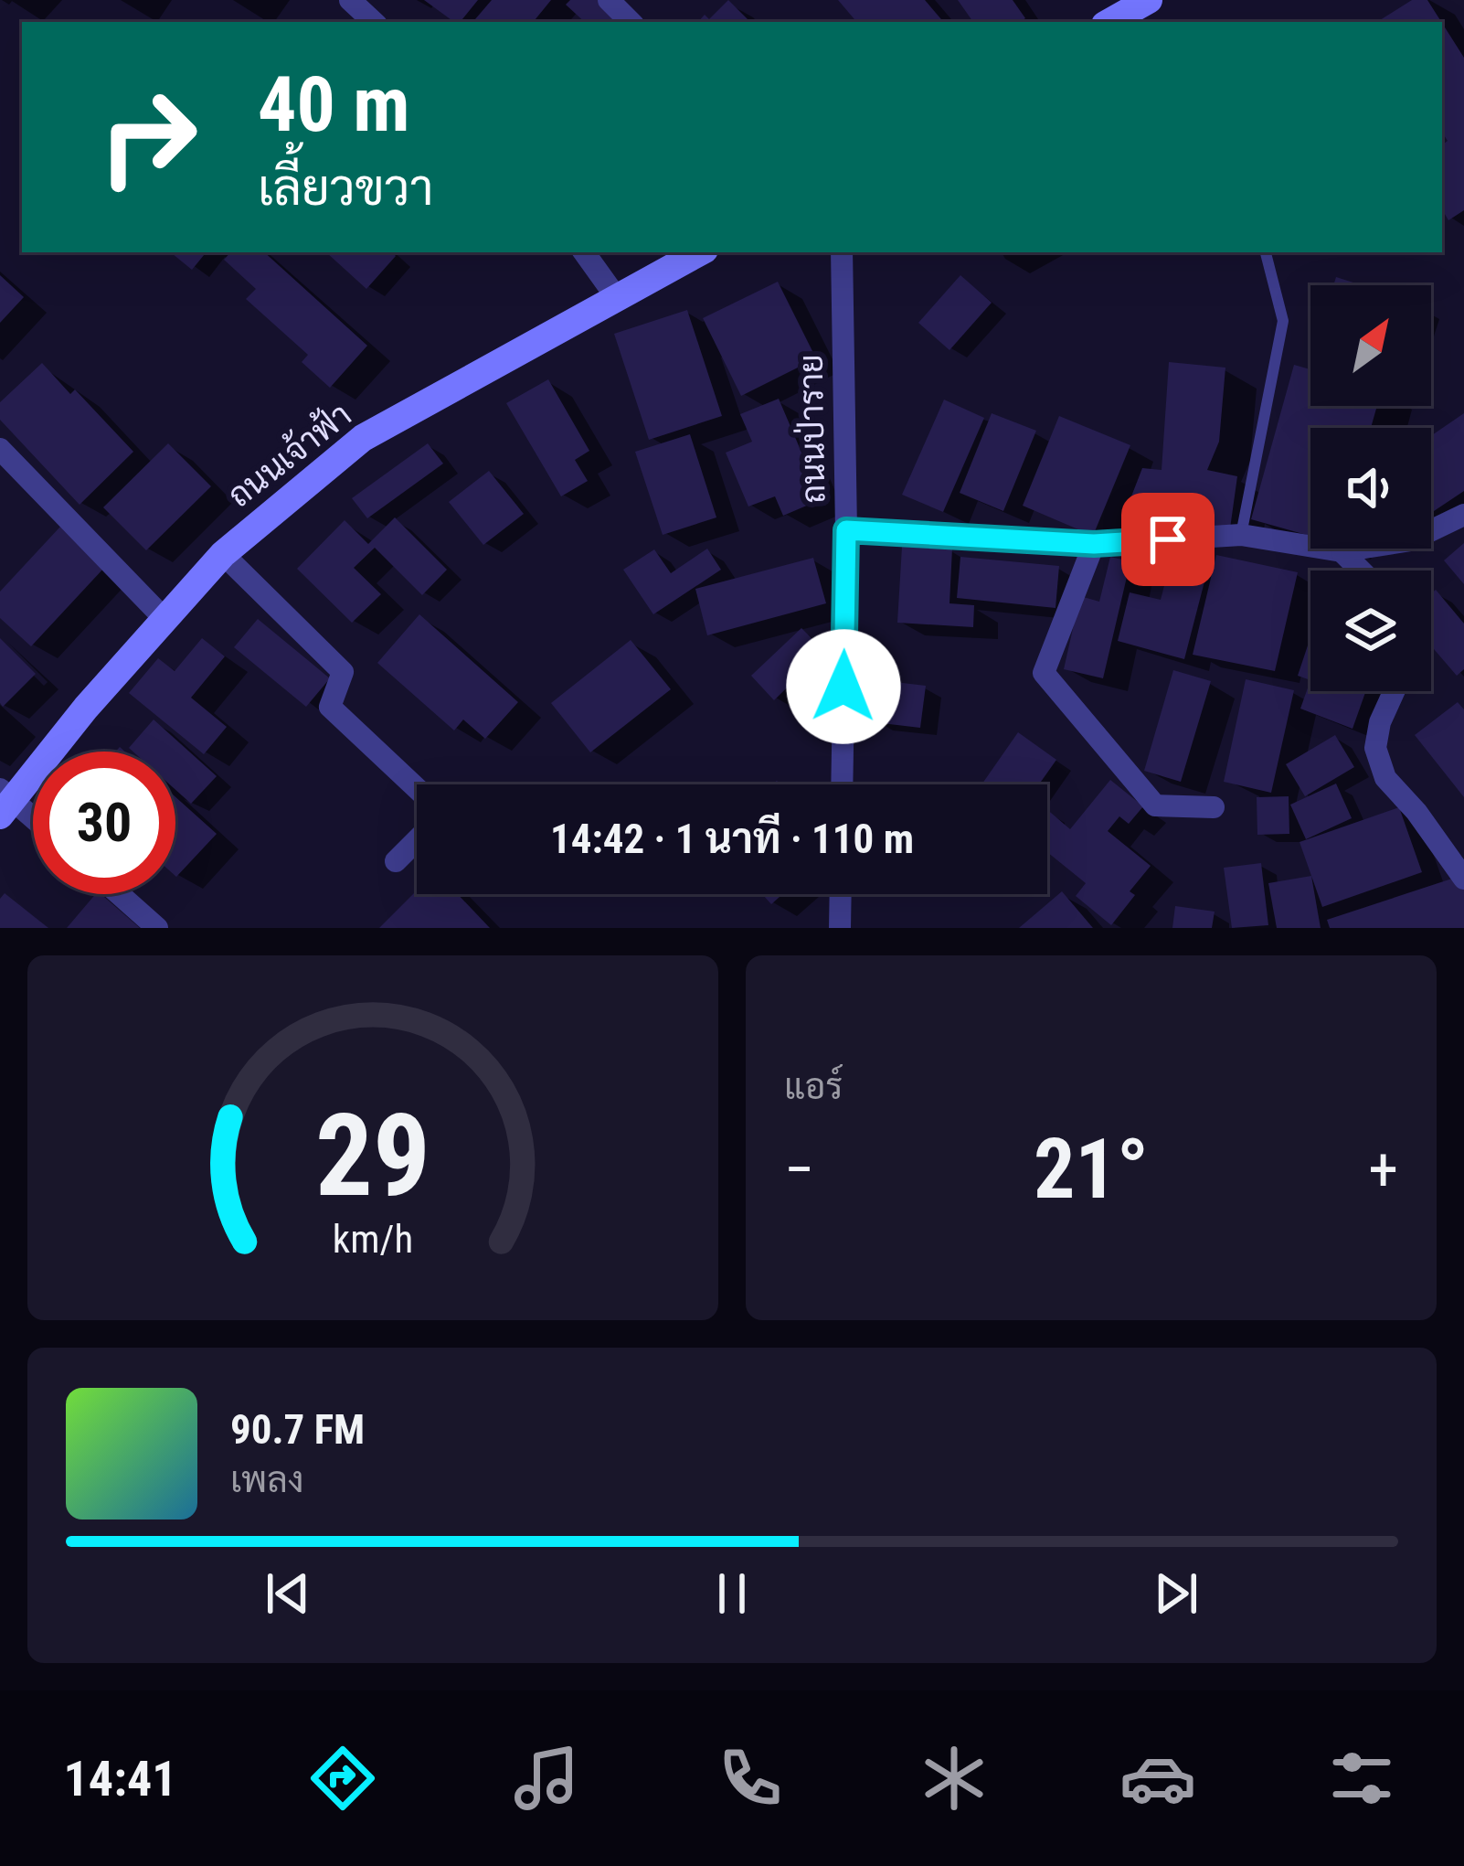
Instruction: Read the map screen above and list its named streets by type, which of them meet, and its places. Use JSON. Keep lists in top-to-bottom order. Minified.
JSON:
{"streets":{"main road":["ถนนเจ้าฟ้า"],"street":["ถนนป่าราย"]},"north":"top right","page":{"turn":["40 m","เลี้ยวขวา"],"limit":"30","trip":"14:42 · 1 นาที · 110 m","tile":"แอร์","heat":["−","21°","+"],"song":["90.7 FM","เพลง"],"tabs":"14:41","gauge":["29","km/h"]}}
